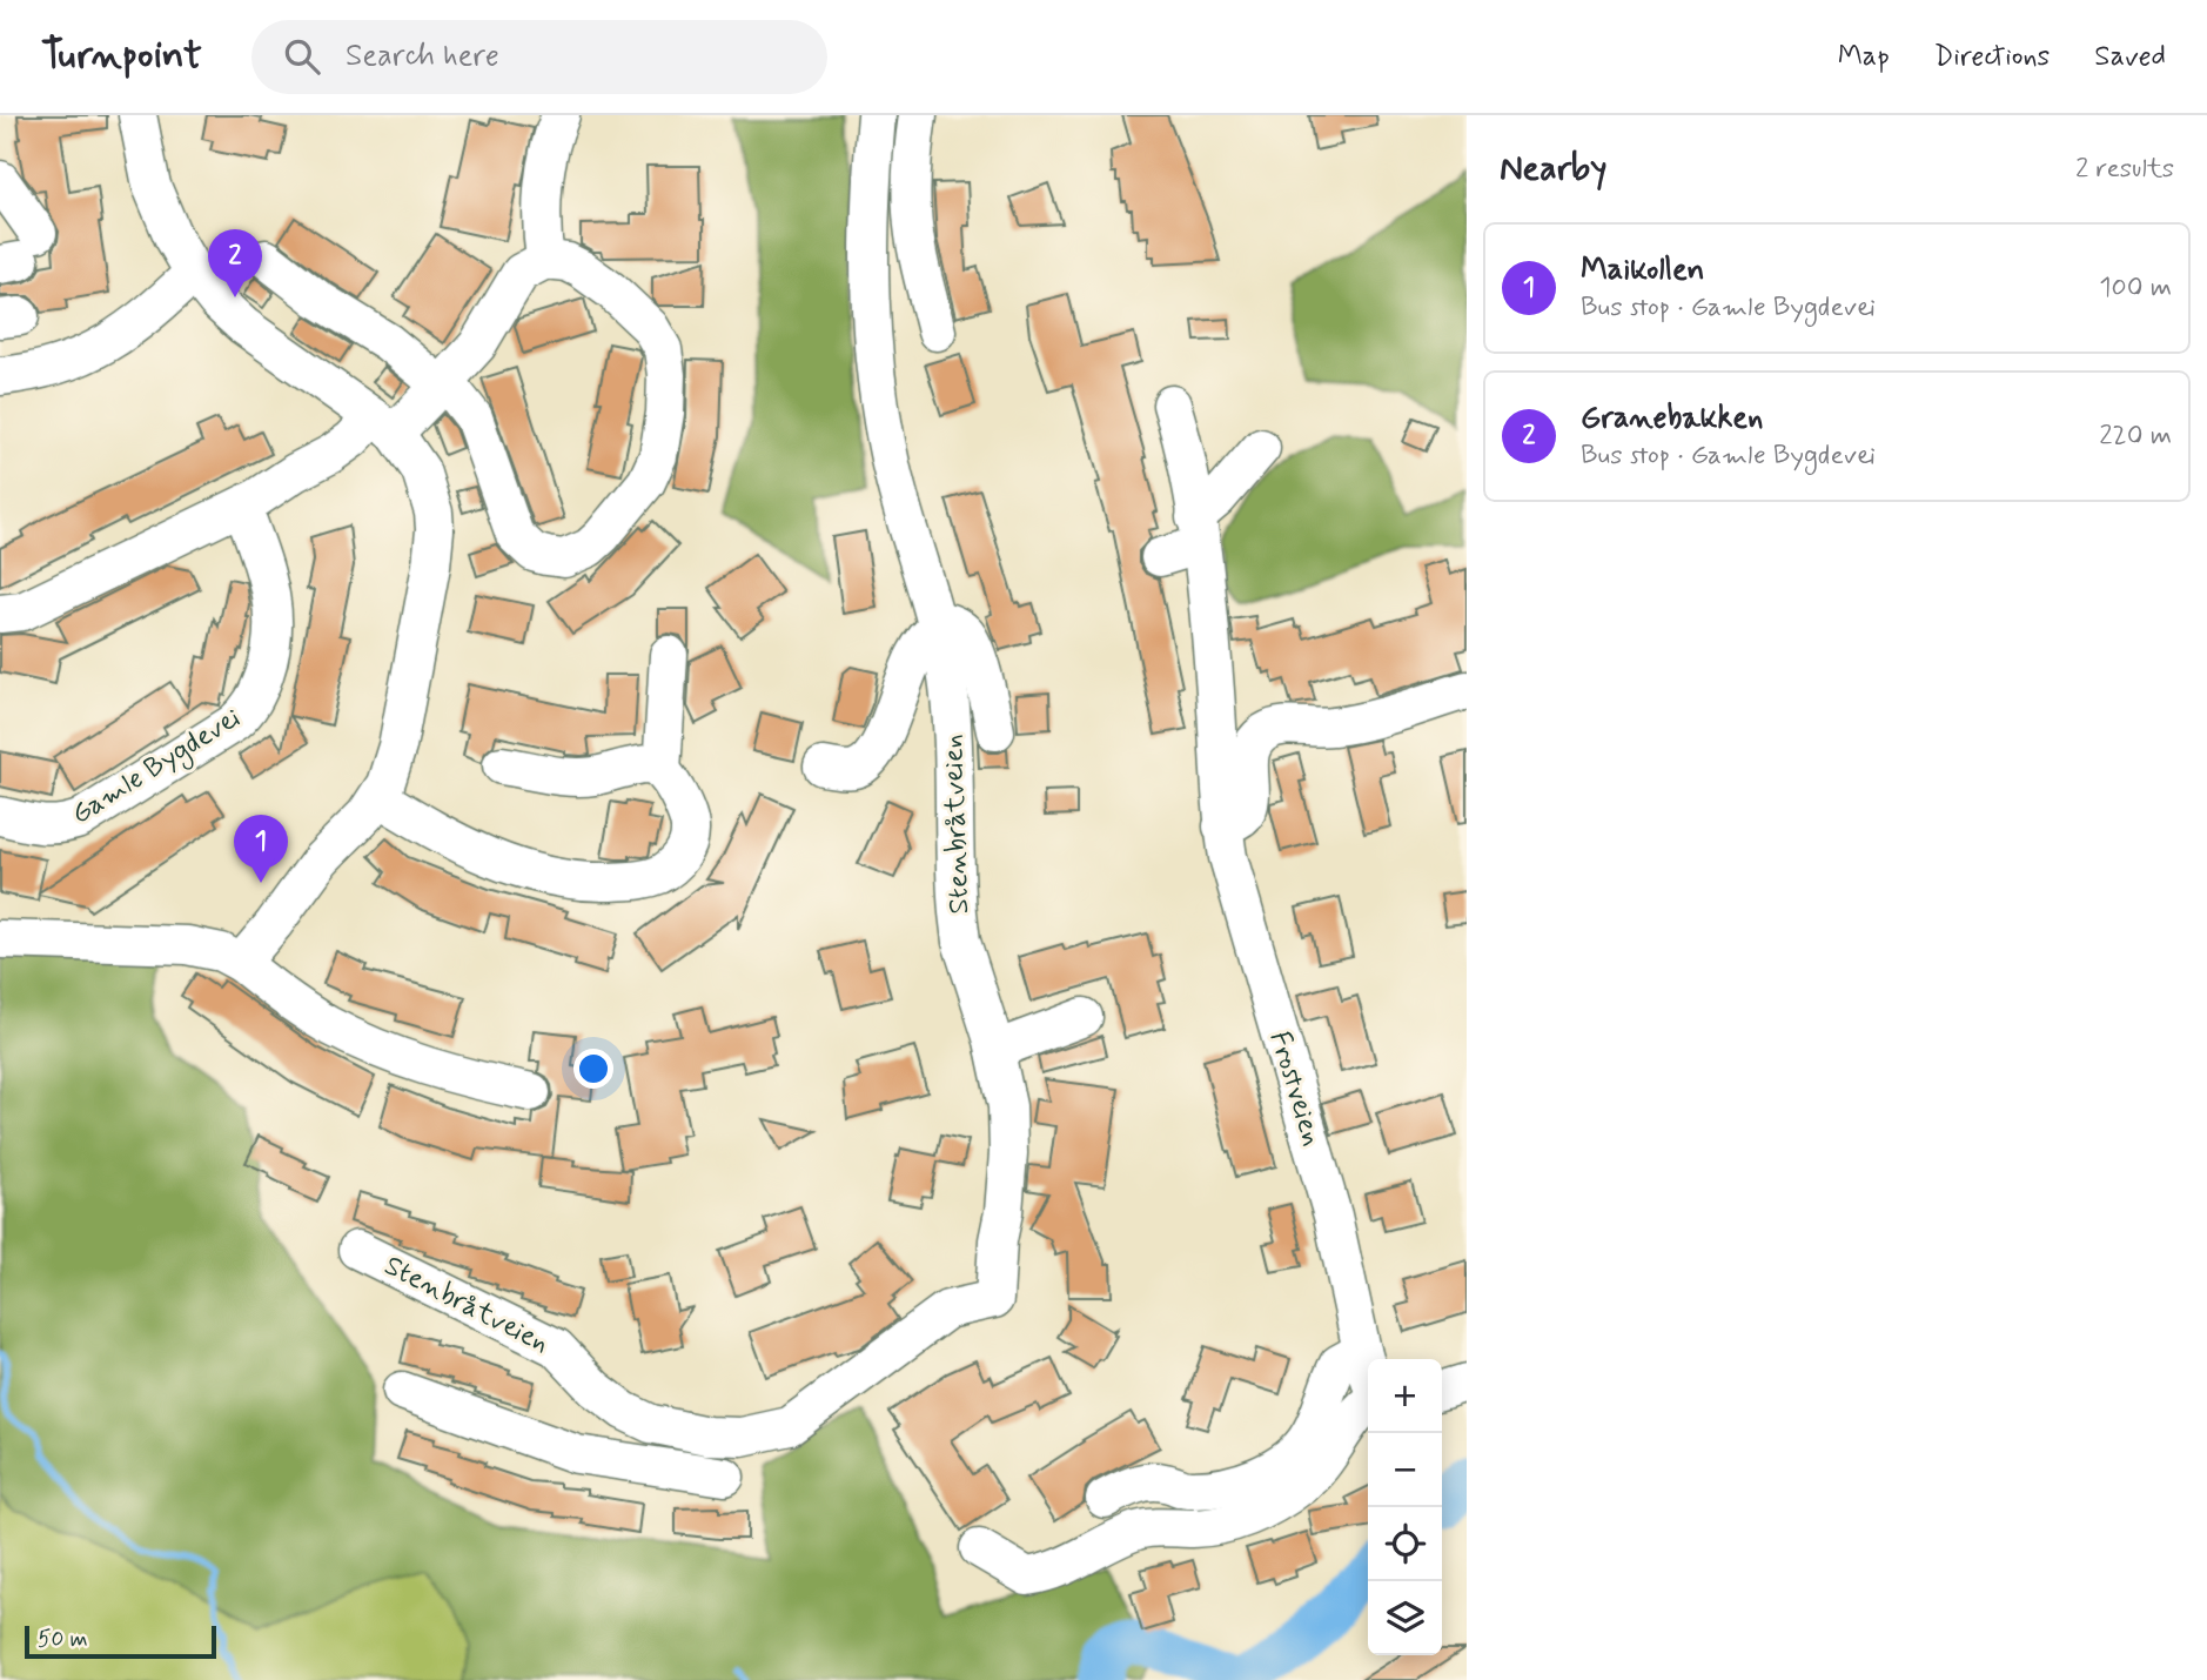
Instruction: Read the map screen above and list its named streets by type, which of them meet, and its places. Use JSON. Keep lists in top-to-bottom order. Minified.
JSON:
{"streets":{"street":["Gamle Bygdevei","Stenbråtveien","Frostveien"]},"scale_bar":"50 m","page":{"header":"Turnpoint","search":"Search here","nav":["Map","Directions","Saved"],"heading":["Nearby","2 results"],"list":[{"mark":"1","name":"Maikollen","note":"Bus stop · Gamle Bygdevei","value":"100 m"},{"mark":"2","name":"Granebakken","note":"Bus stop · Gamle Bygdevei","value":"220 m"}],"pins":["2","1"],"map_buttons":["+","−"],"scale":"50 m"}}
